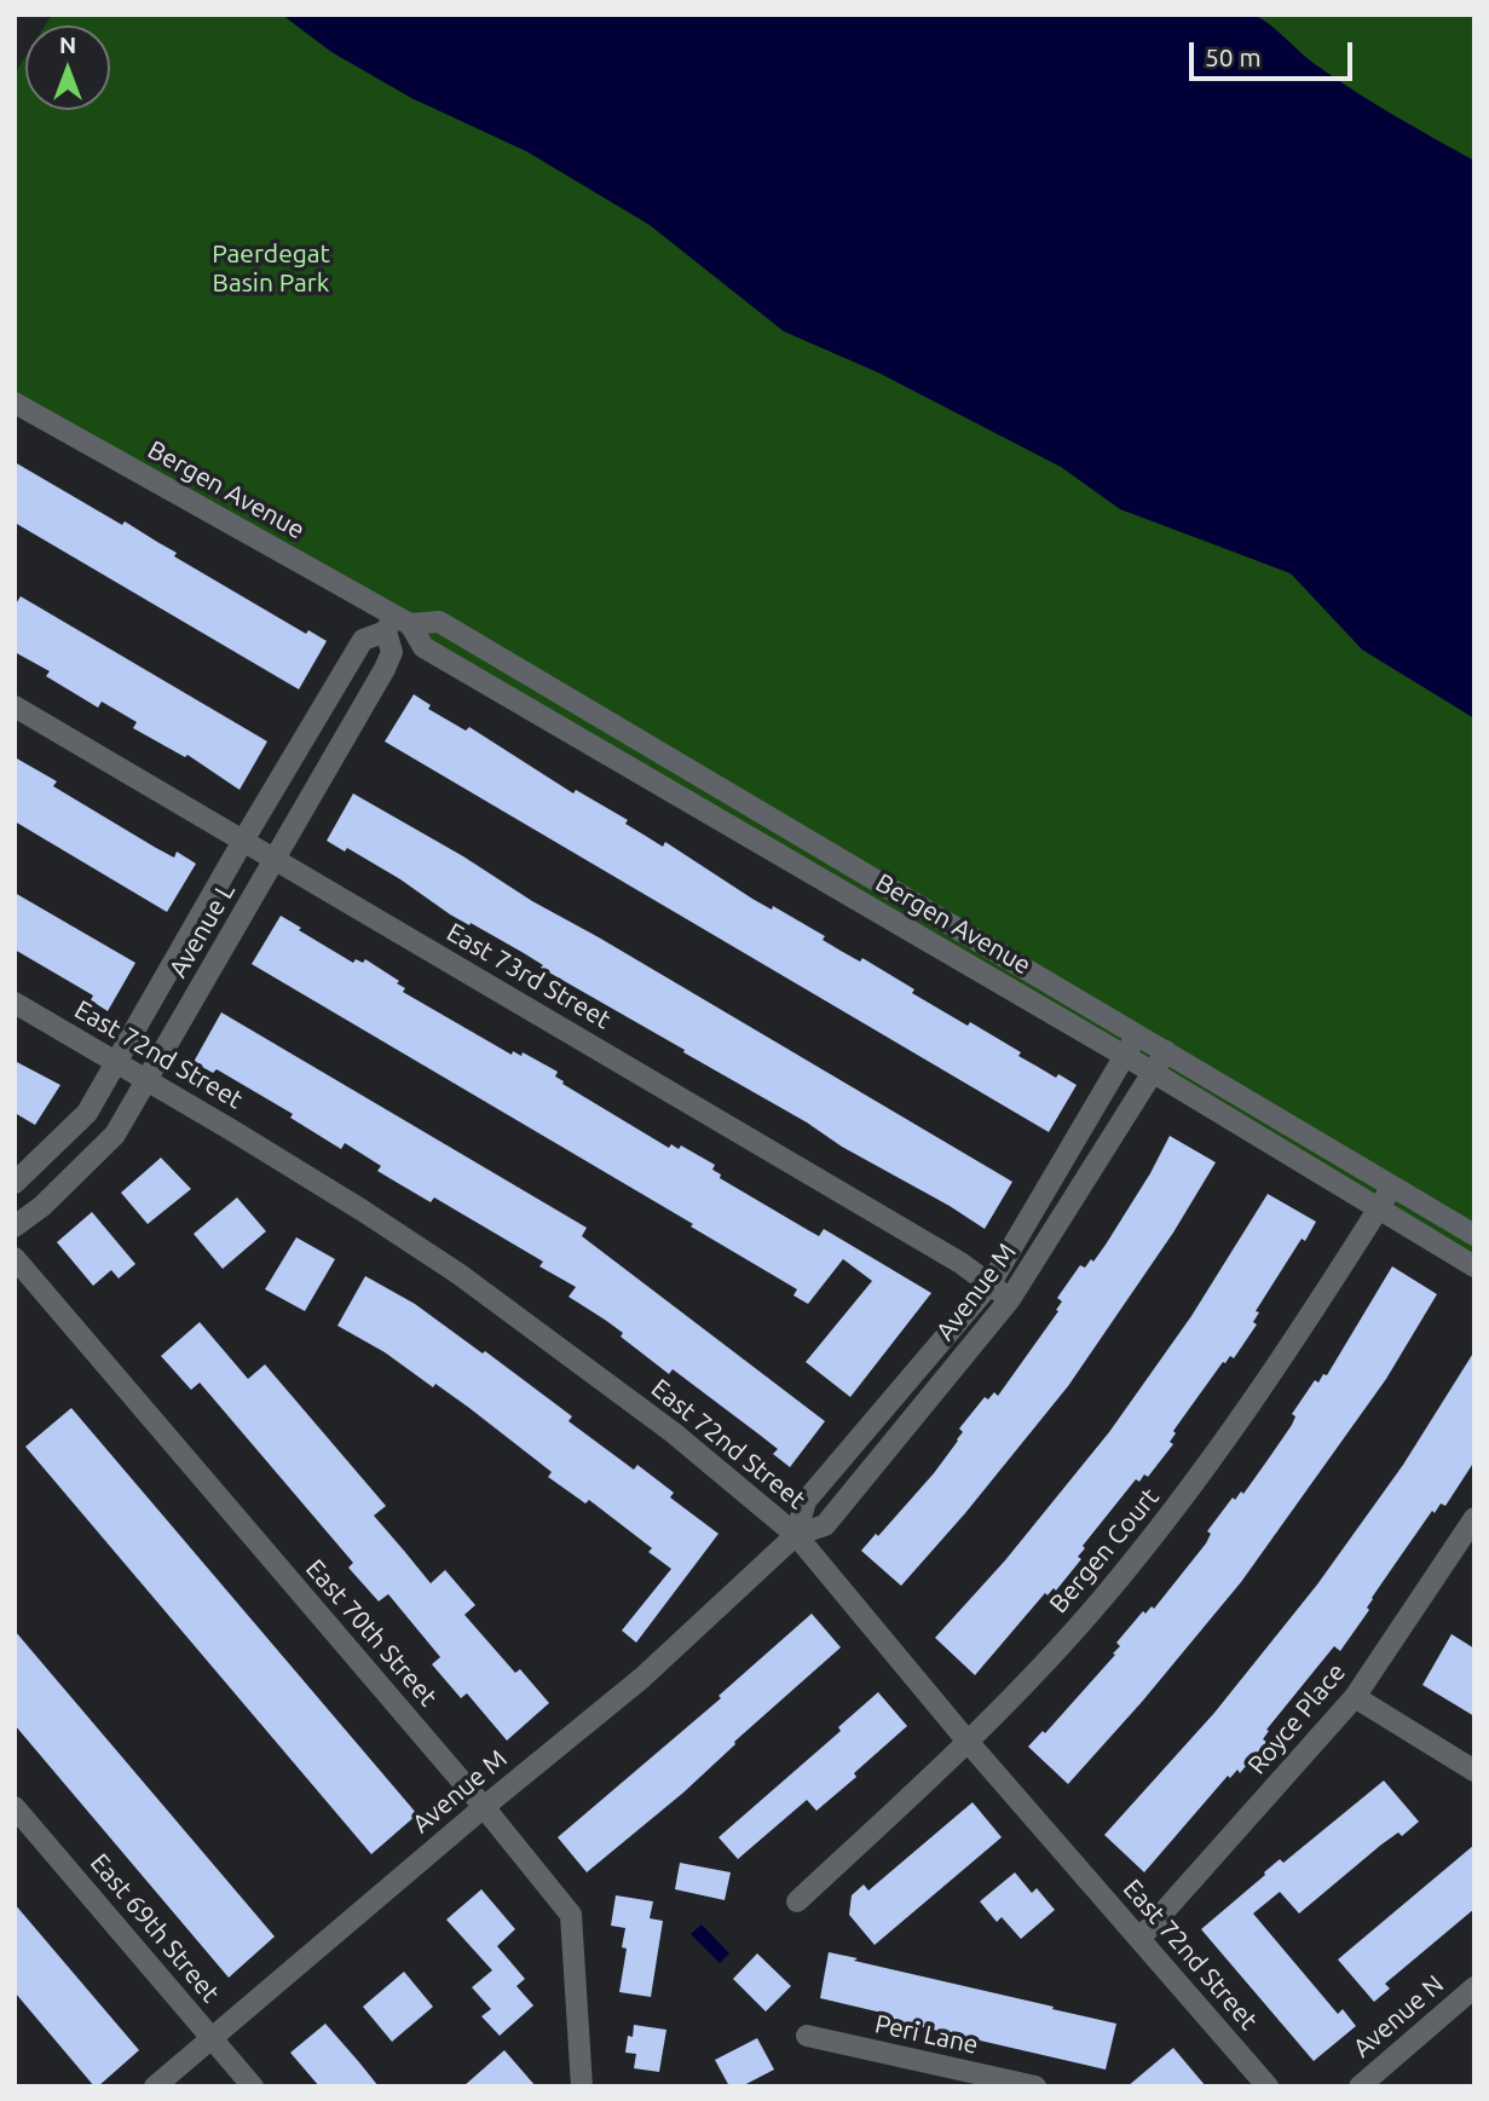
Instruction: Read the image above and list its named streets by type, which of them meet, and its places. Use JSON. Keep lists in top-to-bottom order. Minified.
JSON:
{"streets":{"street":["Bergen Avenue","Avenue L","East 73rd Street","East 72nd Street","Avenue M","Bergen Court","East 70th Street","Royce Place","East 69th Street","Avenue N","Peri Lane"]},"crossings":[["Bergen Avenue","Avenue L"],["Bergen Avenue","Avenue M"],["Bergen Avenue","Bergen Court"],["Avenue L","East 73rd Street"],["Avenue L","East 72nd Street"],["East 73rd Street","Avenue M"],["East 72nd Street","Avenue M"],["East 72nd Street","Bergen Court"],["East 72nd Street","Royce Place"],["Avenue M","East 70th Street"],["Avenue M","East 69th Street"]],"parks":["Paerdegat Basin Park"],"scale_bar":"50 m","north":"top"}
